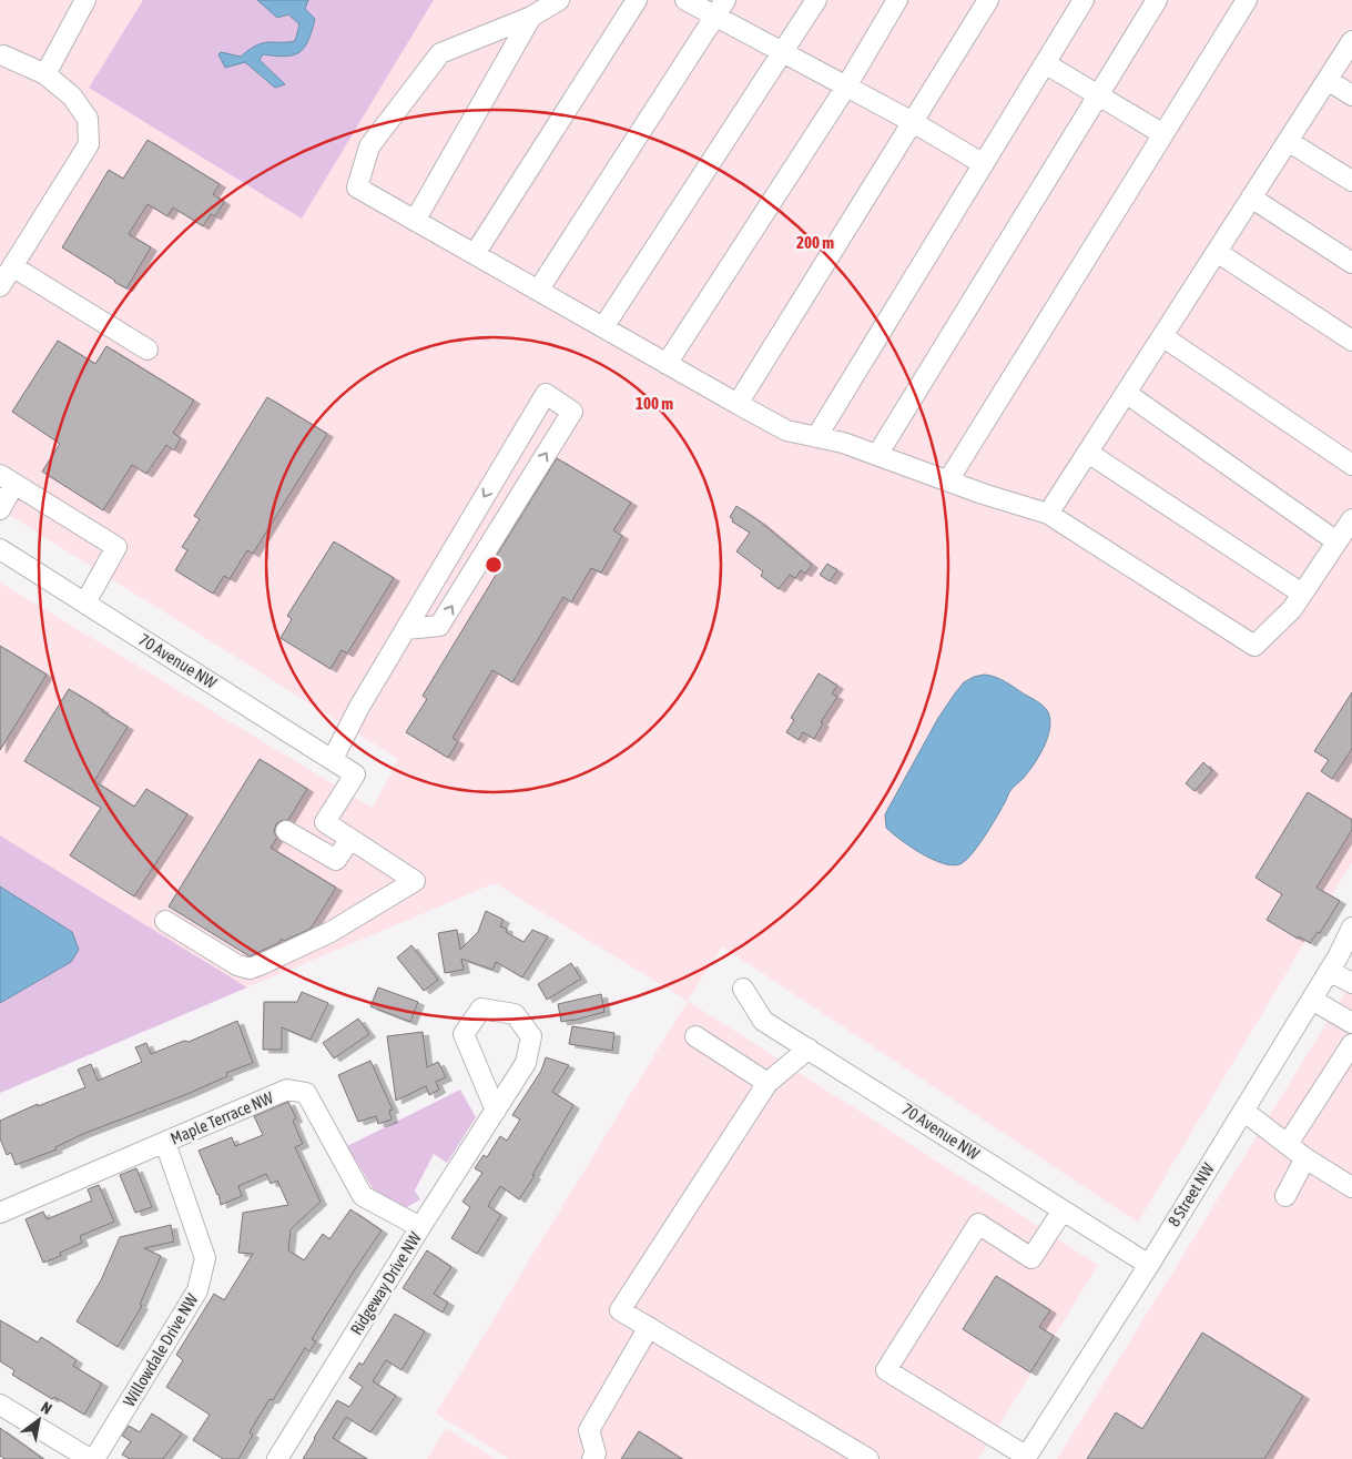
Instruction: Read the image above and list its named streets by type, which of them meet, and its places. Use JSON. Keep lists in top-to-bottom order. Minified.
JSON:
{"streets":{"street":["70 Avenue NW","Maple Terrace NW","8 Street NW","Ridgeway Drive NW","Willowdale Drive NW"]},"crossings":[["70 Avenue NW","8 Street NW"],["Maple Terrace NW","Ridgeway Drive NW"],["Maple Terrace NW","Willowdale Drive NW"]],"north":"top right","rings":["200 m","100 m"]}
